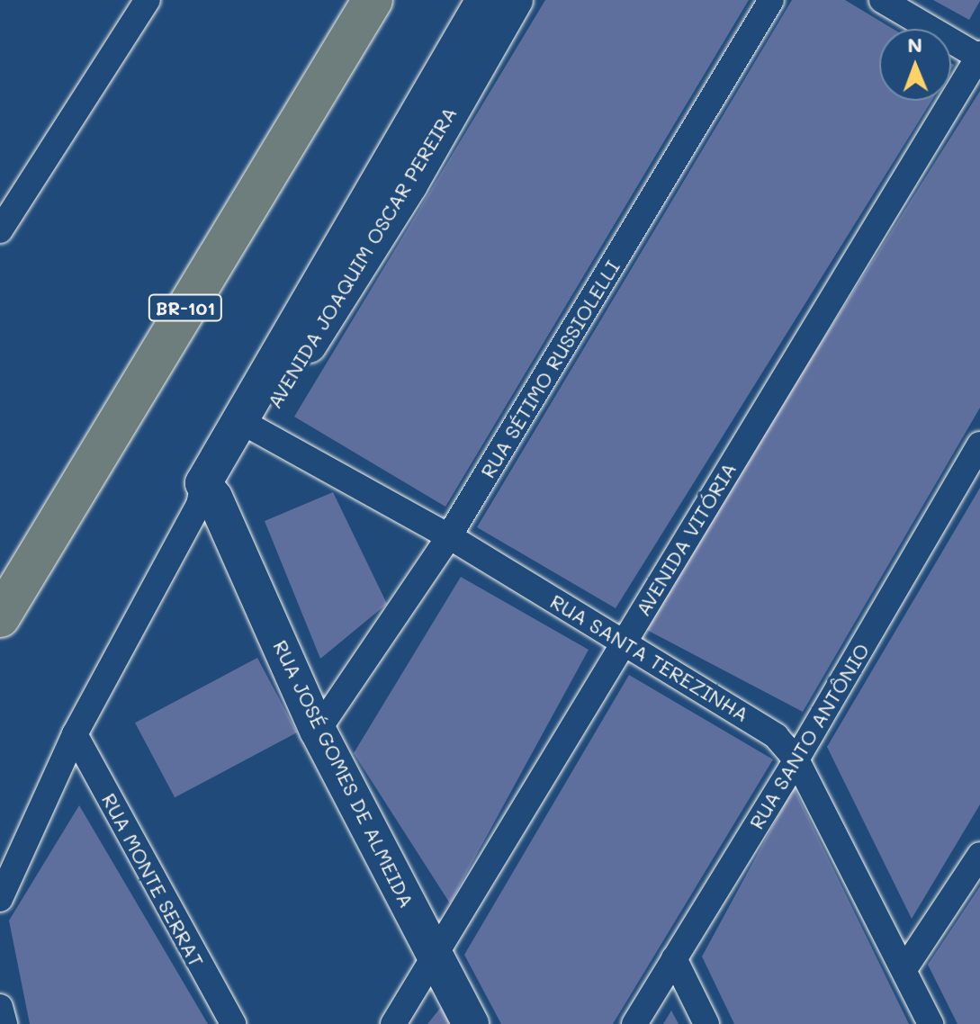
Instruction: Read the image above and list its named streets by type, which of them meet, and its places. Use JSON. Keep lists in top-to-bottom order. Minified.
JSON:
{"streets":{"highway":["BR-101"],"street":["AVENIDA JOAQUIM OSCAR PEREIRA","RUA SÉTIMO RUSSIOLELLI","AVENIDA VITÓRIA","RUA SANTA TEREZINHA","RUA SANTO ANTÔNIO","RUA JOSÉ GOMES DE ALMEIDA","RUA MONTE SERRAT"]},"crossings":[["AVENIDA JOAQUIM OSCAR PEREIRA","RUA SANTA TEREZINHA"],["AVENIDA JOAQUIM OSCAR PEREIRA","RUA JOSÉ GOMES DE ALMEIDA"],["AVENIDA JOAQUIM OSCAR PEREIRA","RUA MONTE SERRAT"],["RUA SÉTIMO RUSSIOLELLI","RUA SANTA TEREZINHA"],["RUA SÉTIMO RUSSIOLELLI","RUA JOSÉ GOMES DE ALMEIDA"],["AVENIDA VITÓRIA","RUA SANTA TEREZINHA"],["AVENIDA VITÓRIA","RUA JOSÉ GOMES DE ALMEIDA"],["RUA SANTA TEREZINHA","RUA SANTO ANTÔNIO"]],"north":"top"}
